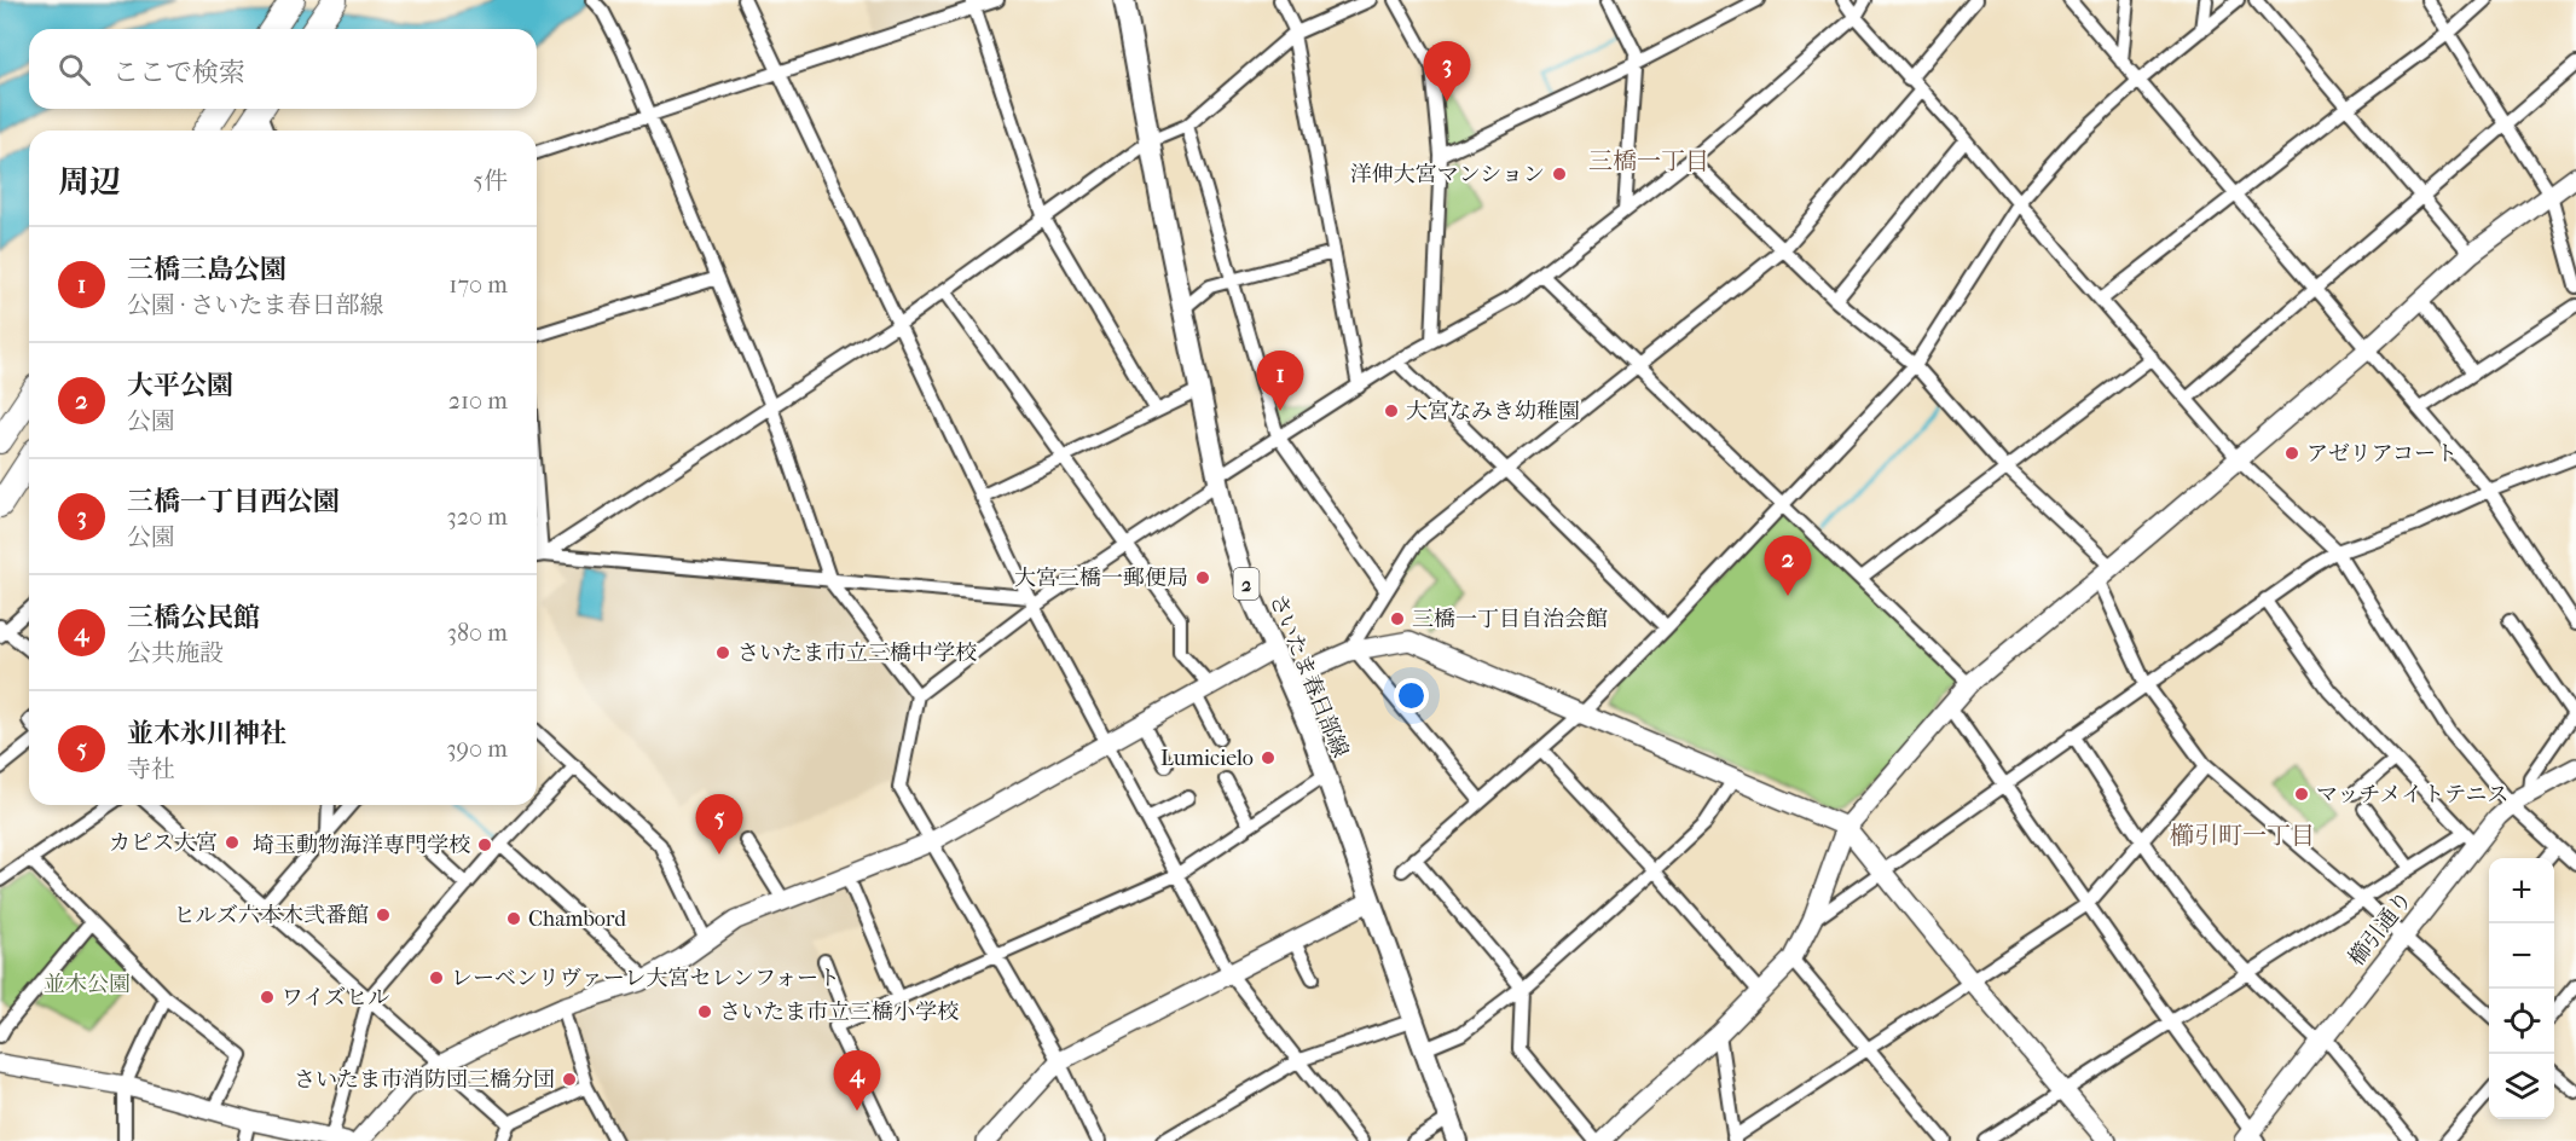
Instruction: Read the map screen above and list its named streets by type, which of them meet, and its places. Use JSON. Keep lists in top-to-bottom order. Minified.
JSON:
{"streets":{"main road":["2","さいたま春日部線"],"street":["櫛引通り"]},"districts":["三橋一丁目","櫛引町一丁目"],"parks":["並木公園"],"places":["洋伸大宮マンション","大宮なみき幼稚園","アゼリアコート","大宮三橋一郵便局","三橋一丁目自治会館","さいたま市立三橋中学校","Lumicielo","マッチメイトテニス","カピス大宮","埼玉動物海洋専門学校","ヒルズ六本木弐番館","Chambord","レーベンリヴァーレ大宮セレンフォート","ワイズヒル","さいたま市立三橋小学校","さいたま市消防団三橋分団"],"page":{"search":"ここで検索","pins":["3","1","2","5","4"],"heading":["周辺","5件"],"list":[{"mark":"1","name":"三橋三島公園","note":"公園 · さいたま春日部線","value":"170 m"},{"mark":"2","name":"大平公園","note":"公園","value":"210 m"},{"mark":"3","name":"三橋一丁目西公園","note":"公園","value":"320 m"},{"mark":"4","name":"三橋公民館","note":"公共施設","value":"380 m"},{"mark":"5","name":"並木氷川神社","note":"寺社","value":"390 m"}],"map_buttons":["+","−"]}}
